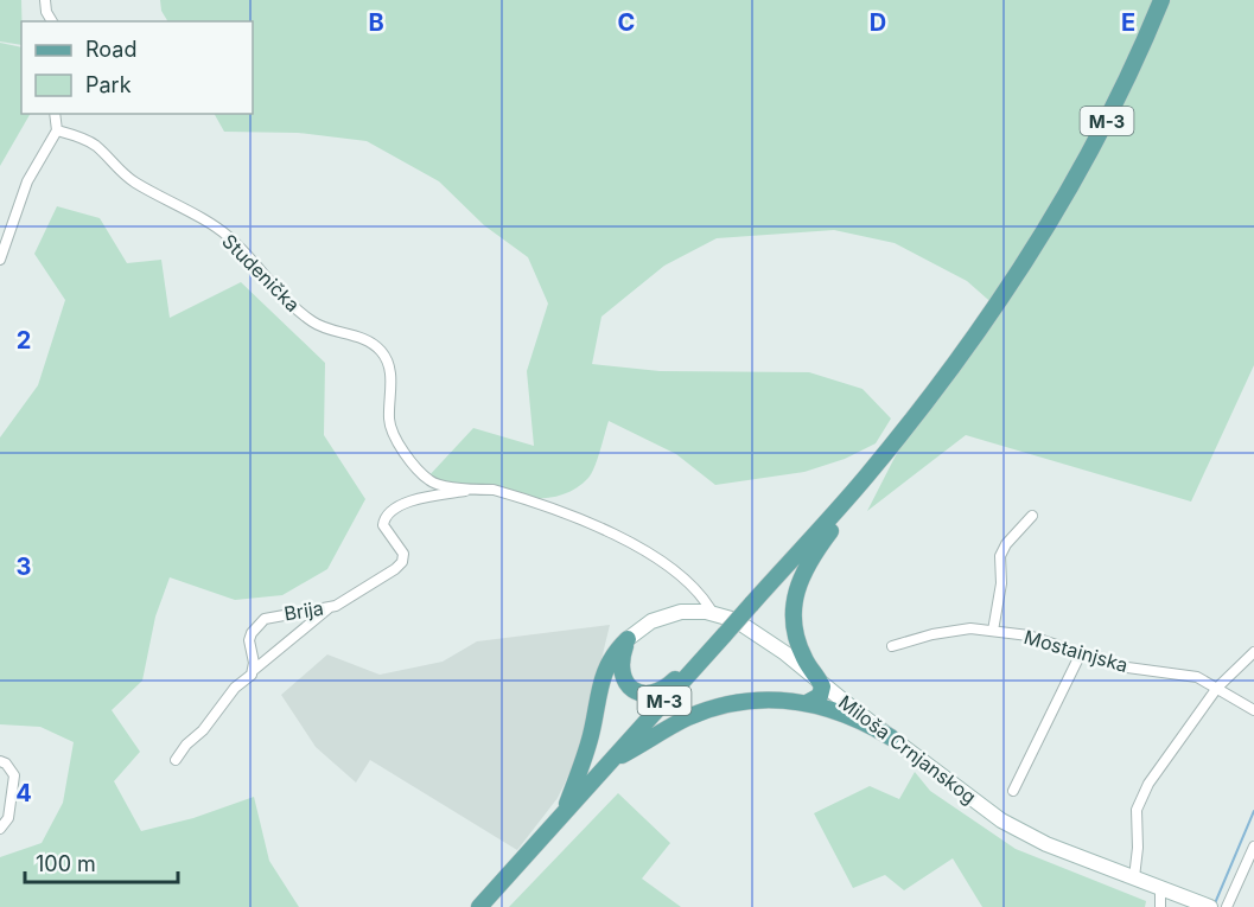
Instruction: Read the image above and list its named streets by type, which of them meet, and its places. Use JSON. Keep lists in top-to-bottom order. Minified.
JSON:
{"streets":{"main road":["M-3","Miloša Crnjanskog"],"street":["Studenička","Brija","Mostainjska"]},"crossings":[["Studenička","Brija"],["Studenička","Miloša Crnjanskog"]],"legend":["Road","Park"],"scale_bar":"100 m","grid":{"columns":["B","C","D","E"],"rows":["2","3","4"]}}
